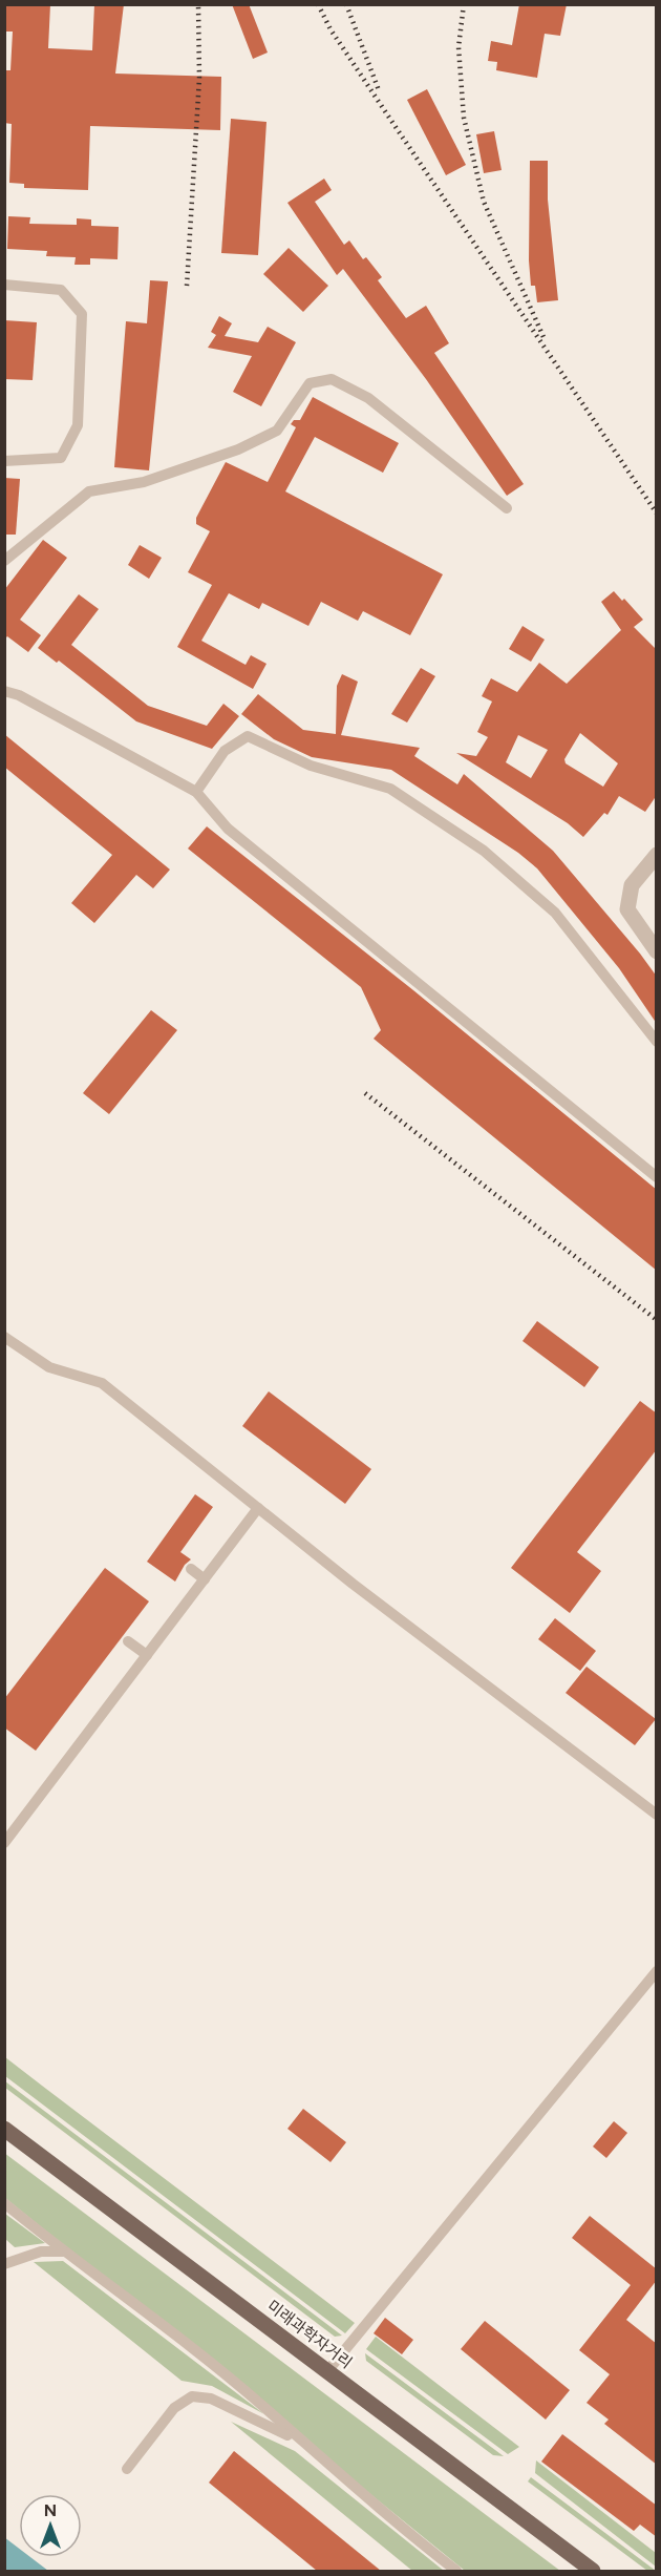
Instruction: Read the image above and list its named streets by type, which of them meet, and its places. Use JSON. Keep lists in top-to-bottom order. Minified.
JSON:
{"streets":{"main road":["미래과학자거리"]},"north":"top"}
